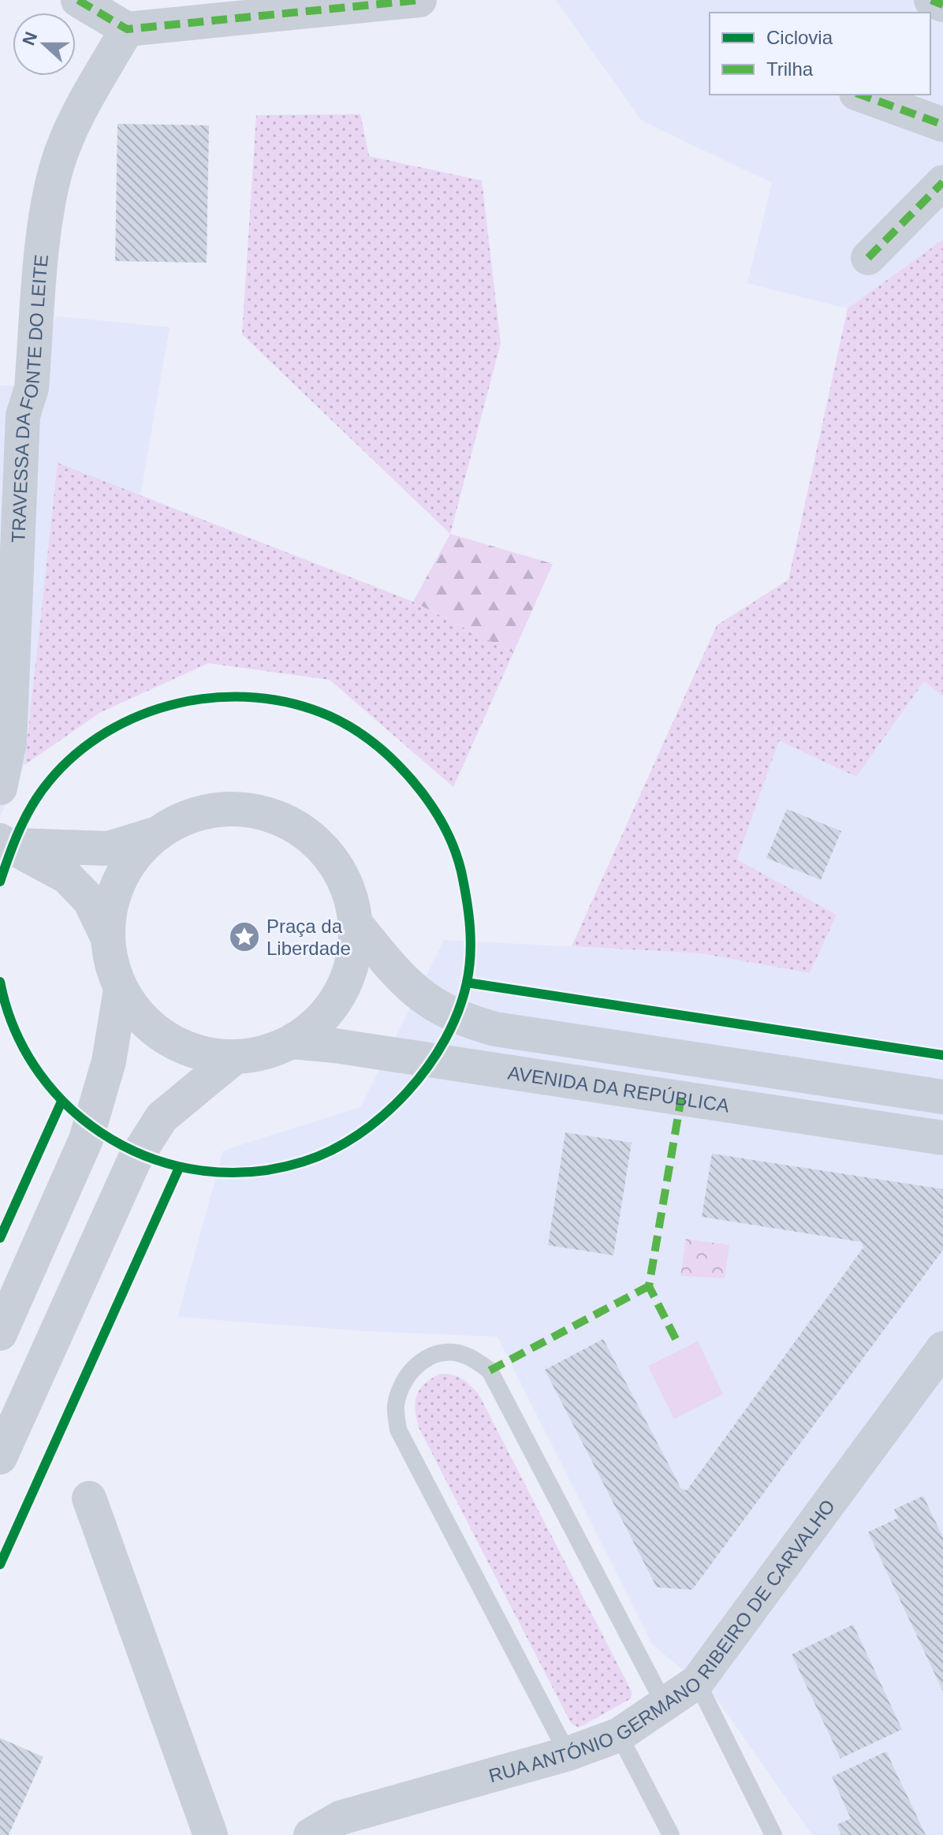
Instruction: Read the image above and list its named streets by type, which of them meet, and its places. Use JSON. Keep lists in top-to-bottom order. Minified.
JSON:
{"streets":{"street":["TRAVESSA DA FONTE DO LEITE","AVENIDA DA REPÚBLICA","RUA ANTÓNIO GERMANO RIBEIRO DE CARVALHO"]},"places":{"place":["Praça da Liberdade"]},"legend":["Ciclovia","Trilha"],"north":"left"}
